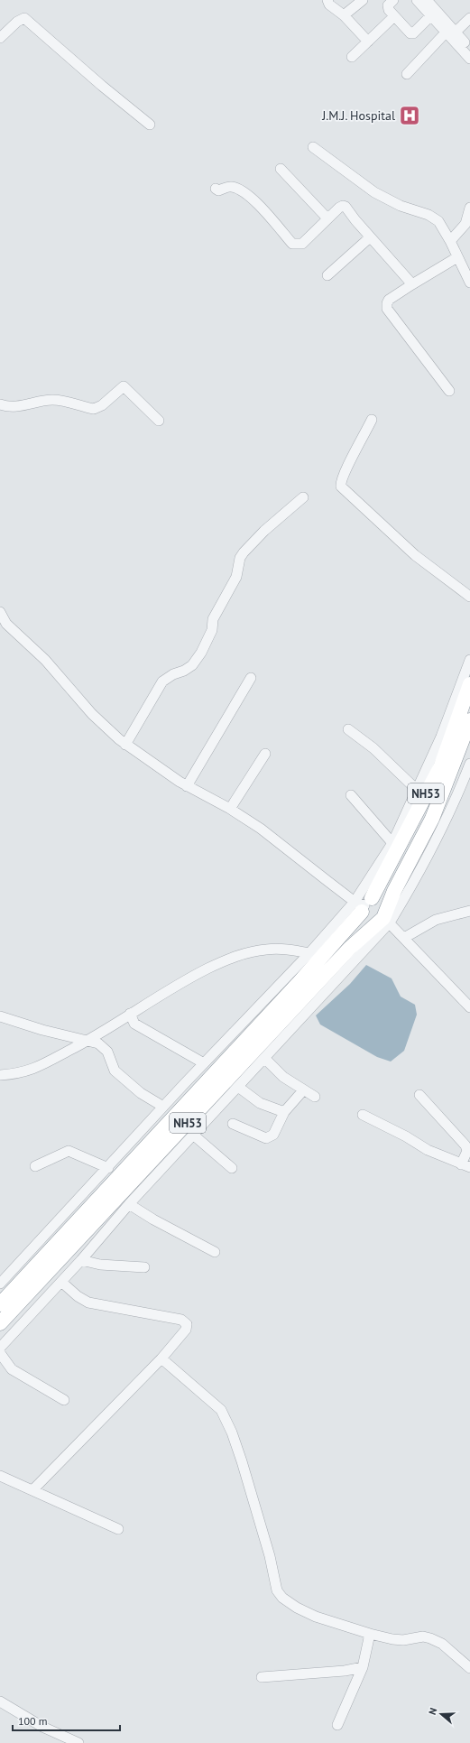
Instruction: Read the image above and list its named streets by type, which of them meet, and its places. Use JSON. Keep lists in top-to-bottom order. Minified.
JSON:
{"streets":{"highway":["NH53"]},"places":{"hospital":["J.M.J. Hospital"]},"scale_bar":"100 m","north":"left"}
